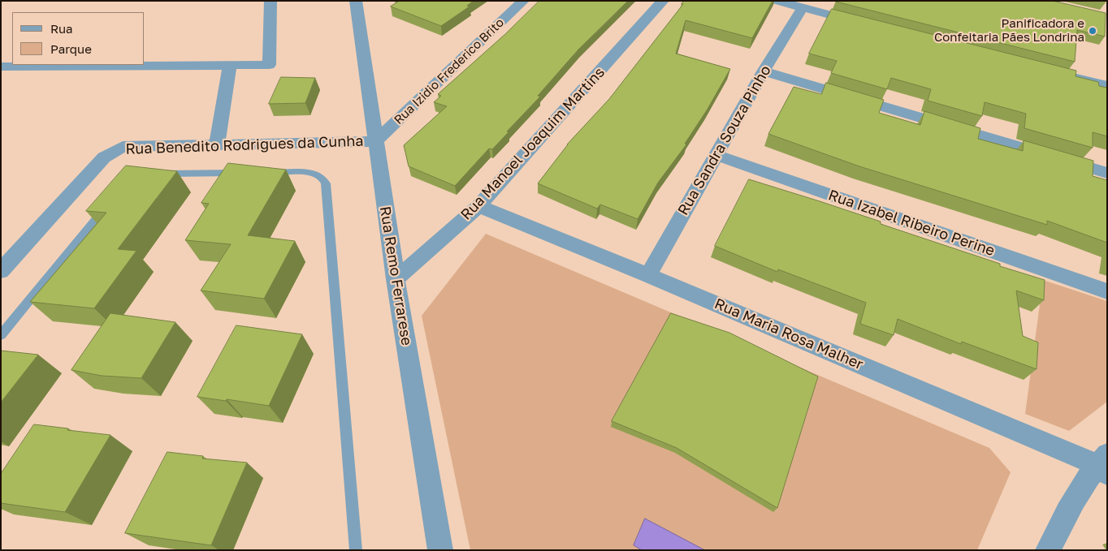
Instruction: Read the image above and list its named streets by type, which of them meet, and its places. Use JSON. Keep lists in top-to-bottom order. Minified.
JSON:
{"streets":{"street":["Rua Izidio Frederico Brito","Rua Sandra Souza Pinho","Rua Manoel Joaquim Martins","Rua Benedito Rodrigues da Cunha","Rua Izabel Ribeiro Perine","Rua Remo Ferrarese","Rua Maria Rosa Malher"]},"crossings":[["Rua Izidio Frederico Brito","Rua Benedito Rodrigues da Cunha"],["Rua Izidio Frederico Brito","Rua Remo Ferrarese"],["Rua Sandra Souza Pinho","Rua Izabel Ribeiro Perine"],["Rua Sandra Souza Pinho","Rua Maria Rosa Malher"],["Rua Manoel Joaquim Martins","Rua Remo Ferrarese"],["Rua Manoel Joaquim Martins","Rua Maria Rosa Malher"],["Rua Benedito Rodrigues da Cunha","Rua Remo Ferrarese"]],"places":["Panificadora e Confeitaria Pães Londrina"],"legend":["Rua","Parque"]}
